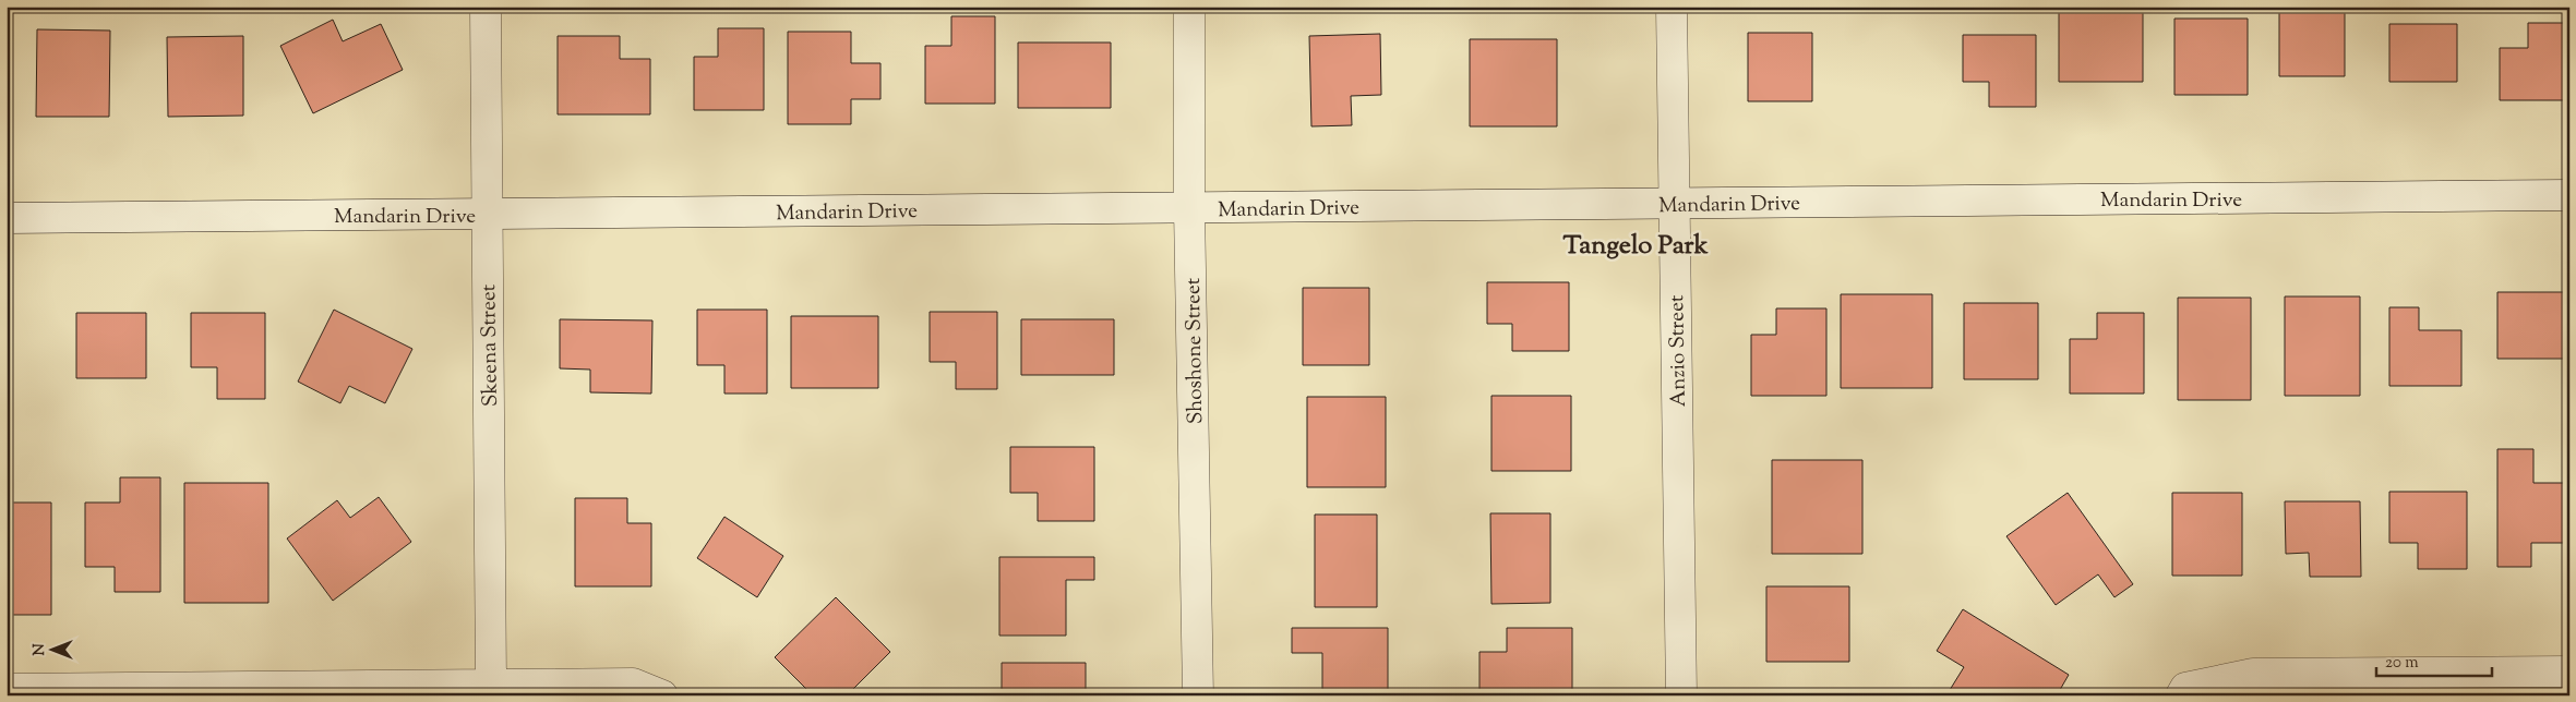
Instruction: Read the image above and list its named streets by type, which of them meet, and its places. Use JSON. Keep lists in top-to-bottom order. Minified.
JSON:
{"streets":{"street":["Mandarin Drive","Skeena Street","Shoshone Street","Anzio Street"]},"crossings":[["Mandarin Drive","Skeena Street"],["Mandarin Drive","Shoshone Street"],["Mandarin Drive","Anzio Street"]],"districts":["Tangelo Park"],"scale_bar":"20 m","north":"left"}
